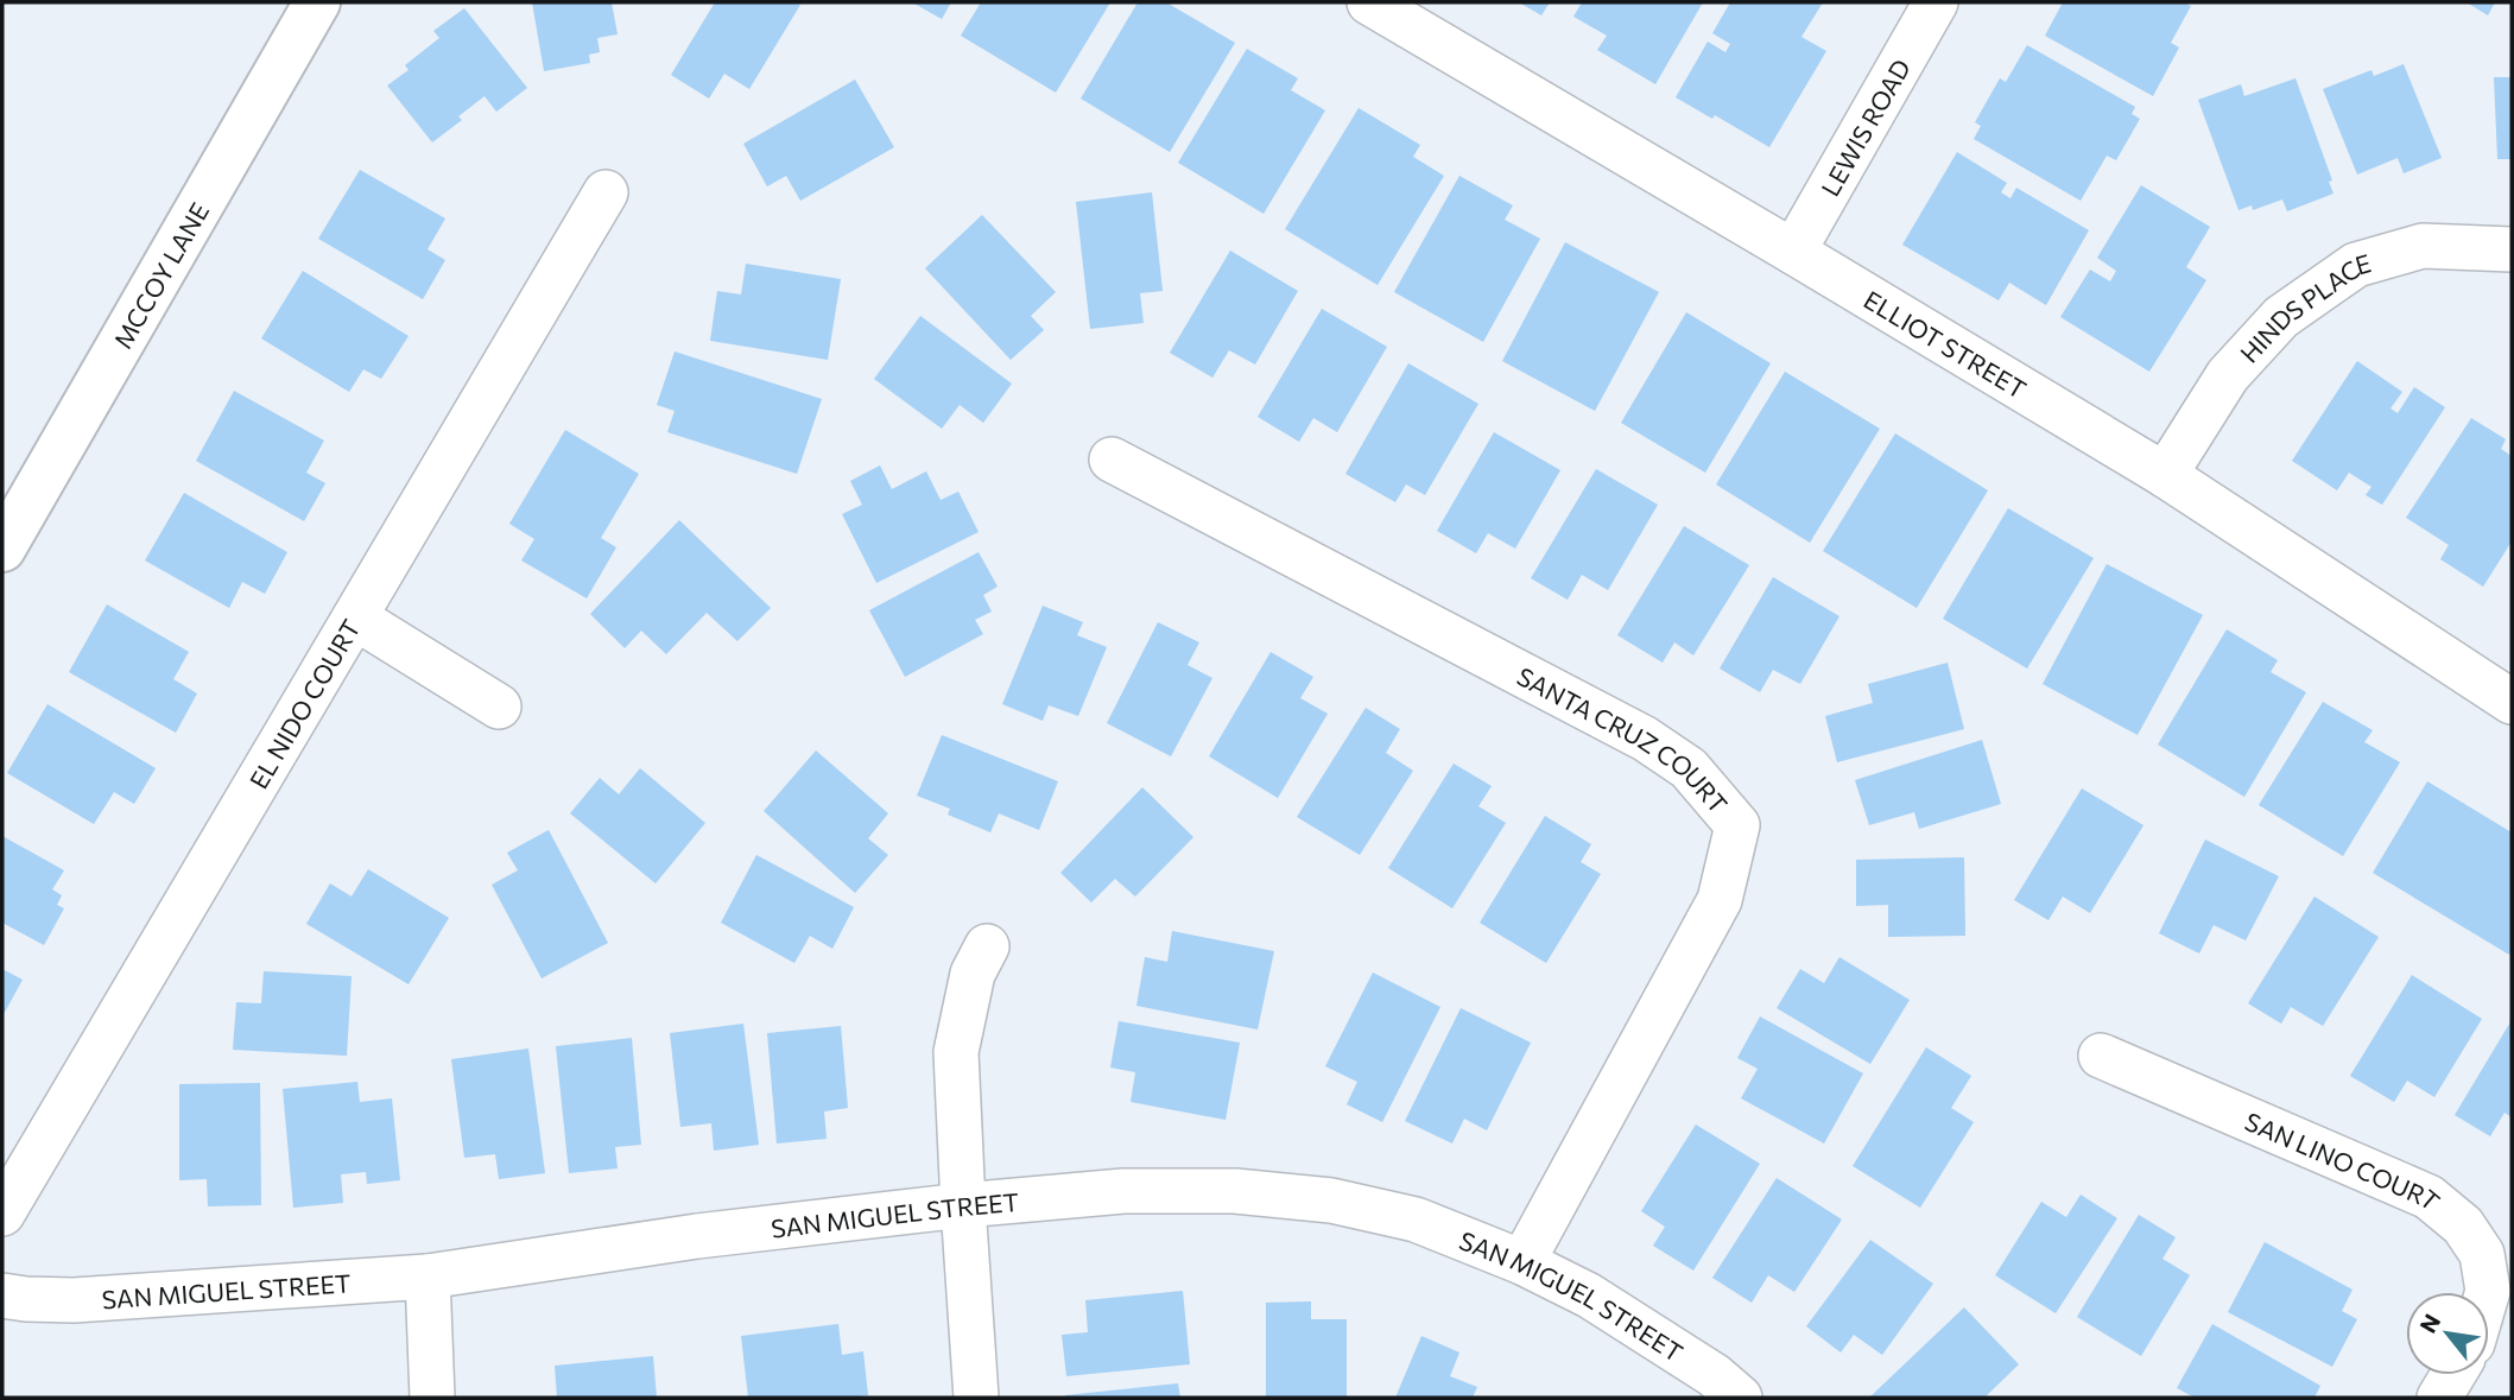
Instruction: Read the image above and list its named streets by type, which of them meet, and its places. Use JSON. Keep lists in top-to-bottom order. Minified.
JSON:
{"streets":{"street":["LEWIS ROAD","MCCOY LANE","HINDS PLACE","ELLIOT STREET","EL NIDO COURT","SANTA CRUZ COURT","SAN LINO COURT","SAN MIGUEL STREET"]},"crossings":[["LEWIS ROAD","ELLIOT STREET"],["HINDS PLACE","ELLIOT STREET"],["SANTA CRUZ COURT","SAN MIGUEL STREET"]],"north":"top left"}
